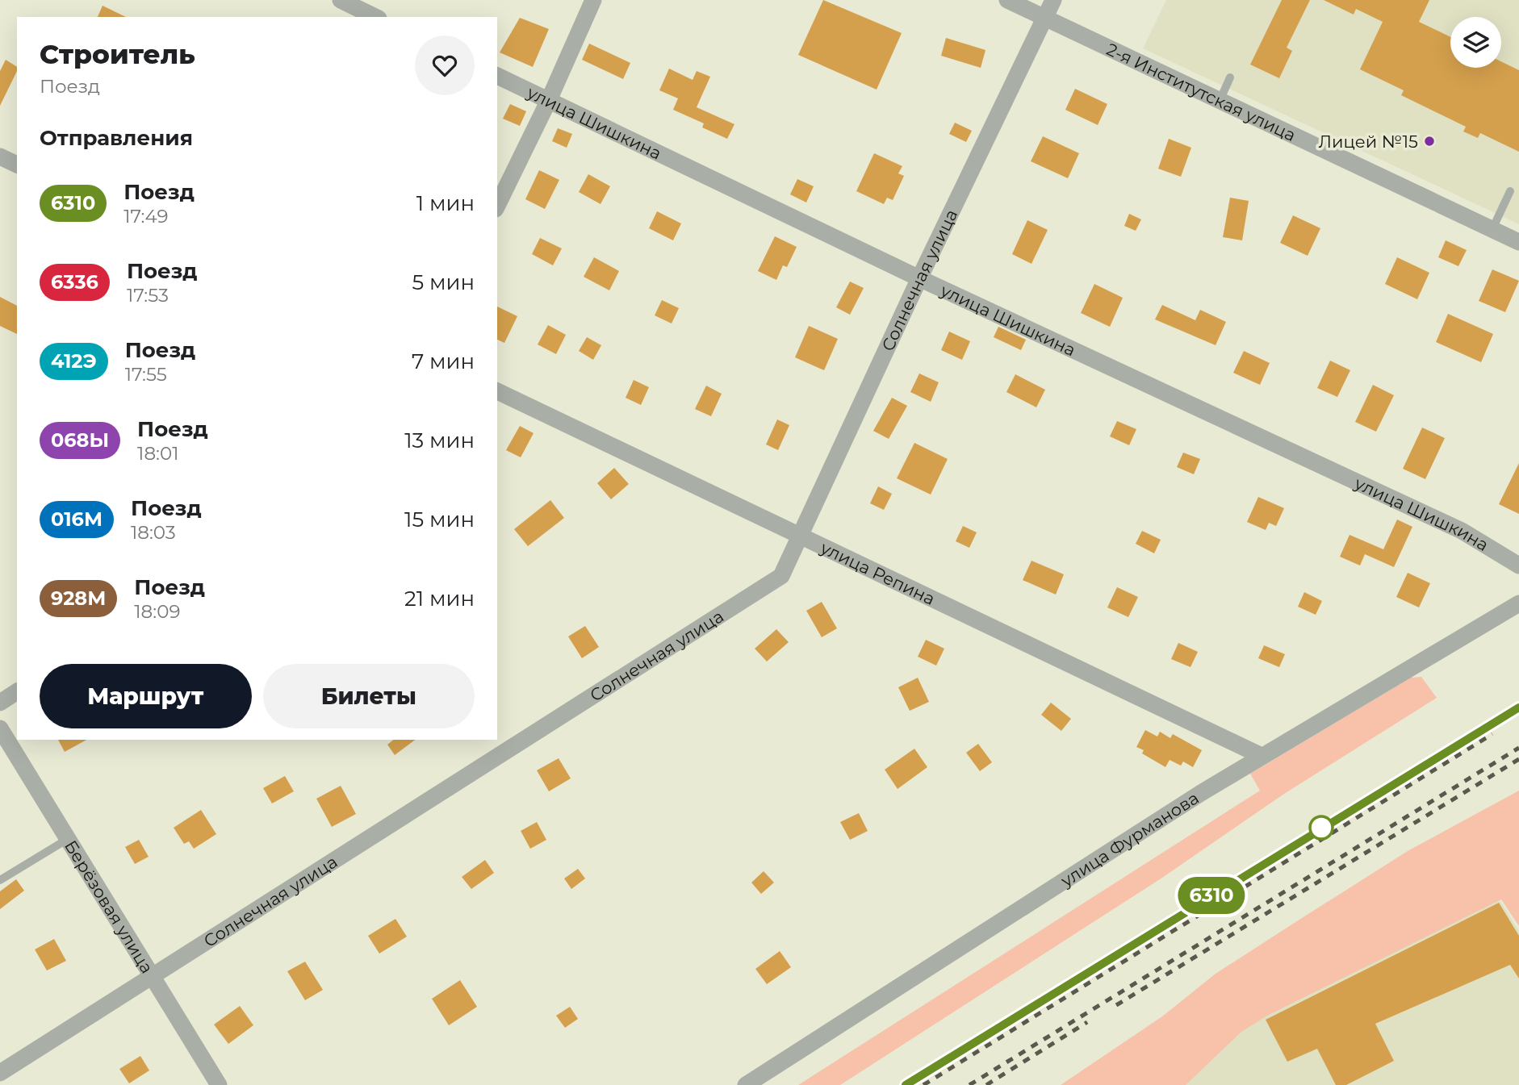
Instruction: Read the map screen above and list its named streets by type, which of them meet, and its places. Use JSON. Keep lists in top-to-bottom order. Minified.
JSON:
{"streets":{"street":["2-я Институтская улица","улица Шишкина","Солнечная улица","улица Репина","улица Фурманова","Берёзовая улица"]},"crossings":[["2-я Институтская улица","Солнечная улица"],["улица Шишкина","Солнечная улица"],["Солнечная улица","улица Репина"],["Солнечная улица","Берёзовая улица"],["улица Репина","улица Фурманова"]],"places":["Лицей №15"],"page":{"on_map":"6310","heading":[["Строитель","Поезд"],"Отправления"],"list":[{"mark":"6310","name":"Поезд","note":"17:49","value":"1 мин"},{"mark":"6336","name":"Поезд","note":"17:53","value":"5 мин"},{"mark":"412Э","name":"Поезд","note":"17:55","value":"7 мин"},{"mark":"068Ы","name":"Поезд","note":"18:01","value":"13 мин"},{"mark":"016М","name":"Поезд","note":"18:03","value":"15 мин"},{"mark":"928М","name":"Поезд","note":"18:09","value":"21 мин"}],"buttons":["Маршрут","Билеты"]}}
